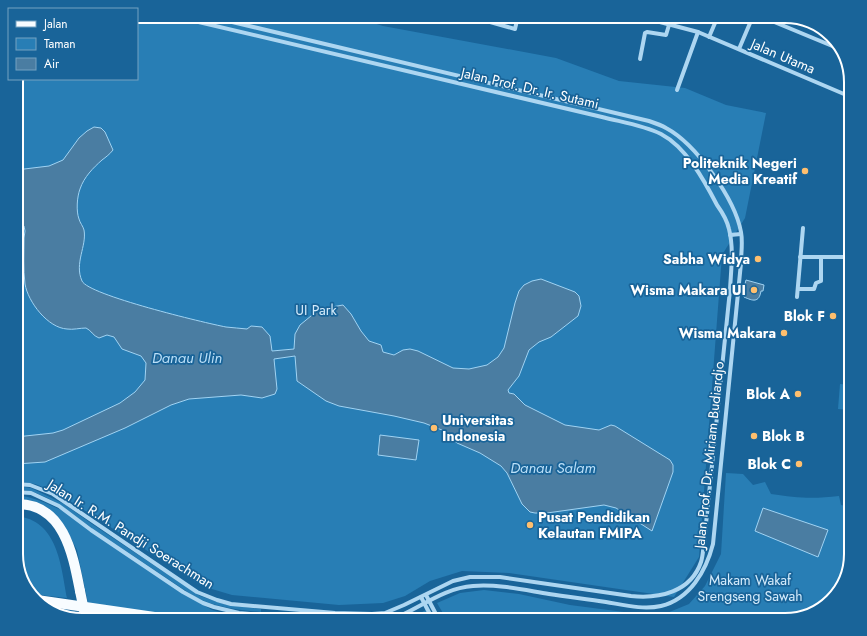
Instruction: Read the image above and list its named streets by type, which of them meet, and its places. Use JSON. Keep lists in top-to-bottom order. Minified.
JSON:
{"streets":{"street":["Jalan Utama","Jalan Prof. Dr. Ir. Sutami","Jalan Prof. Dr. Miriam Budiardjo","Jalan Ir. R.M. Pandji Soerachman"]},"crossings":[["Jalan Prof. Dr. Ir. Sutami","Jalan Prof. Dr. Miriam Budiardjo"],["Jalan Prof. Dr. Miriam Budiardjo","Jalan Ir. R.M. Pandji Soerachman"]],"water":["Danau Ulin","Danau Salam"],"parks":["UI Park","Makam Wakaf Srengseng Sawah"],"places":["Politeknik Negeri Media Kreatif","Sabha Widya","Wisma Makara UI","Blok F","Wisma Makara","Blok A","Universitas Indonesia","Blok B","Blok C","Pusat Pendidikan Kelautan FMIPA"],"legend":["Jalan","Taman","Air"]}
